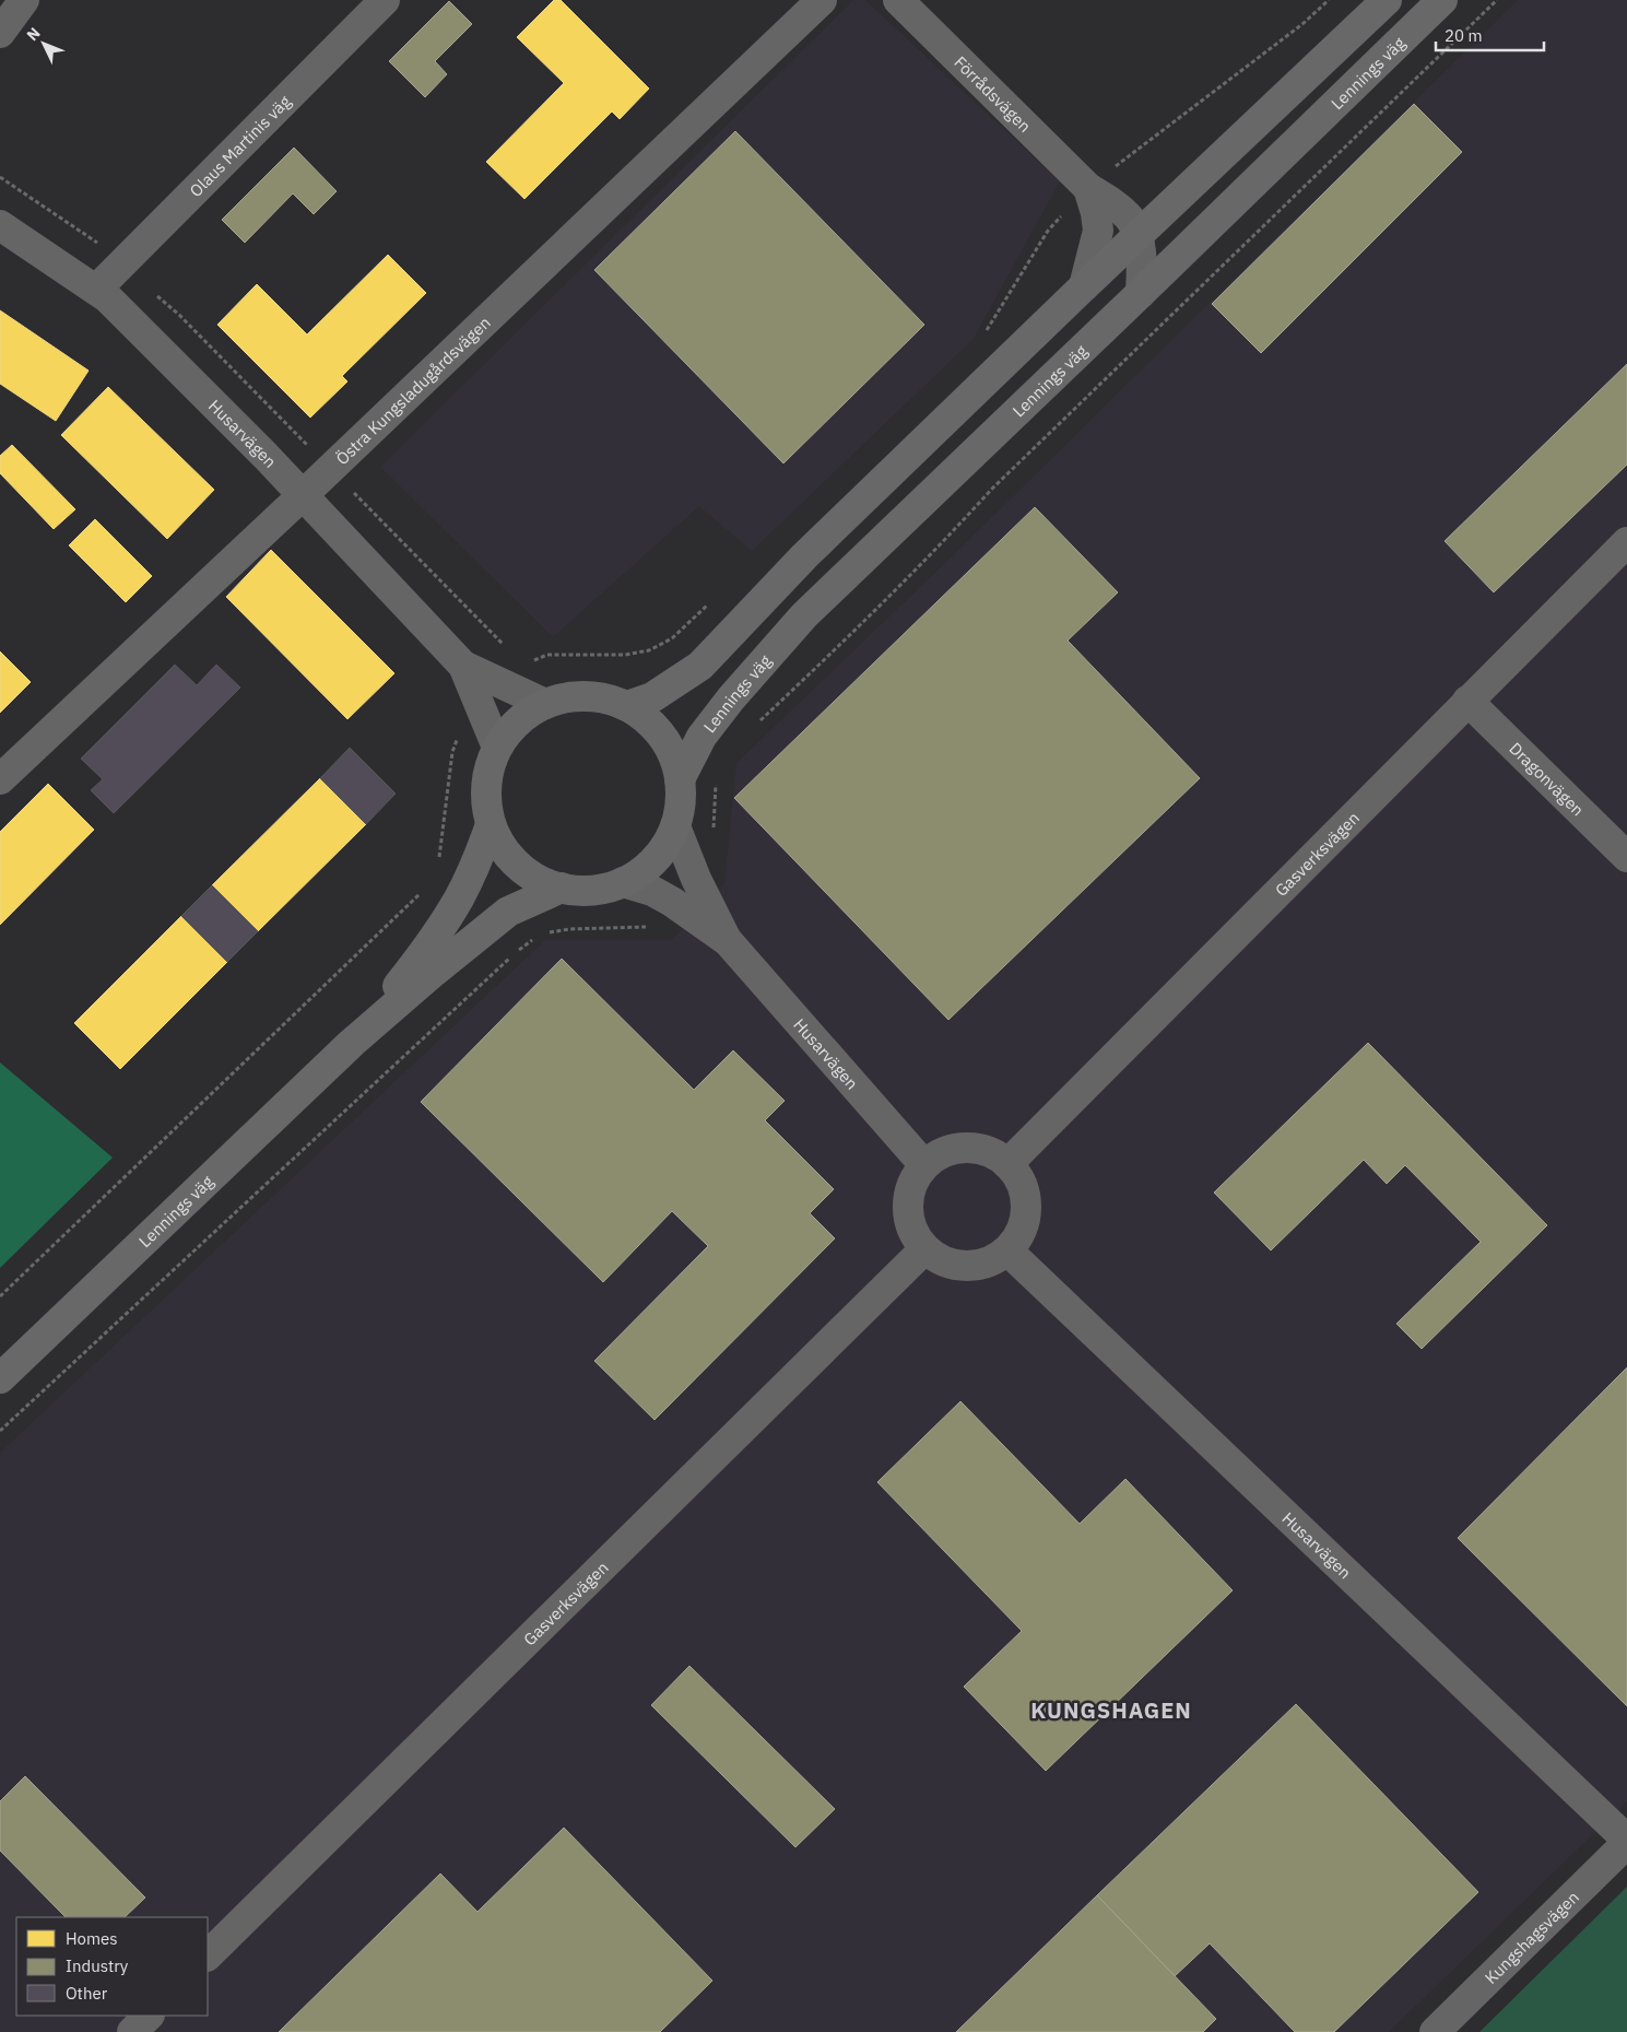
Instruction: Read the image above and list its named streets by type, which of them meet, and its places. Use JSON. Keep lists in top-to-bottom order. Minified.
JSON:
{"streets":{"main road":["Lennings väg"],"street":["Förrådsvägen","Olaus Martinis väg","Östra Kungsladugårdsvägen","Husarvägen","Dragonvägen","Gasverksvägen","Kungshagsvägen"]},"crossings":[["Lennings väg","Förrådsvägen"],["Lennings väg","Husarvägen"],["Olaus Martinis väg","Husarvägen"],["Östra Kungsladugårdsvägen","Husarvägen"],["Husarvägen","Gasverksvägen"],["Dragonvägen","Gasverksvägen"]],"districts":["KUNGSHAGEN"],"legend":["Homes","Industry","Other"],"scale_bar":"20 m","north":"top left"}
